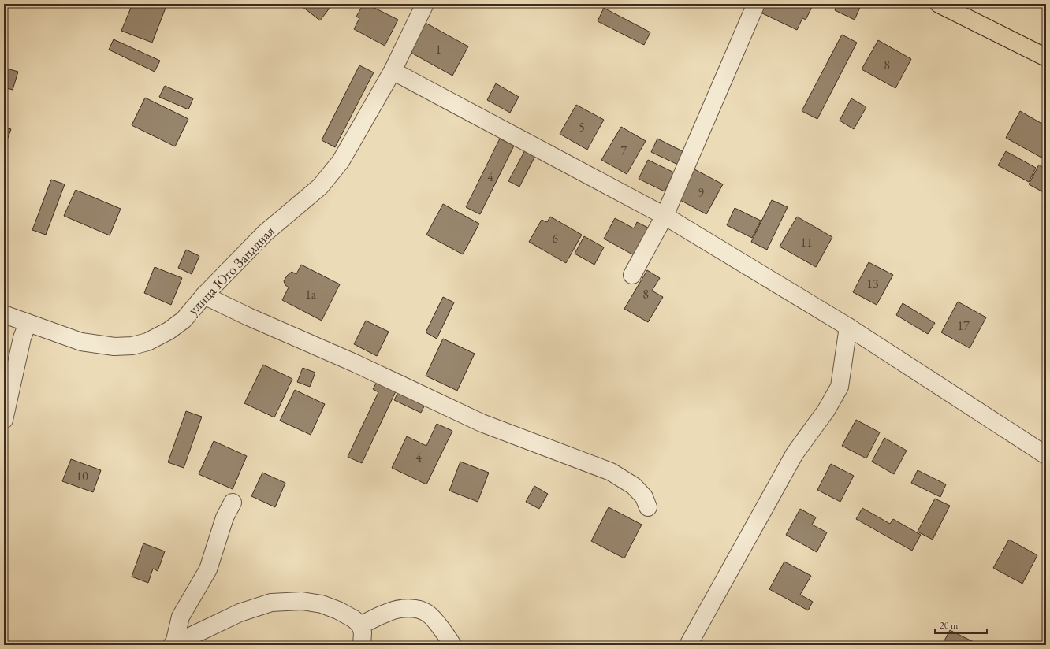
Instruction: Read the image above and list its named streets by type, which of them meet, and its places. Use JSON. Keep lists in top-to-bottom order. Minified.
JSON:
{"streets":{"street":["улица Юго Западная"]},"house_numbers":["1","8","5","7","4","9","6","11","13","1а","8","17","4","10"],"scale_bar":"20 m"}
